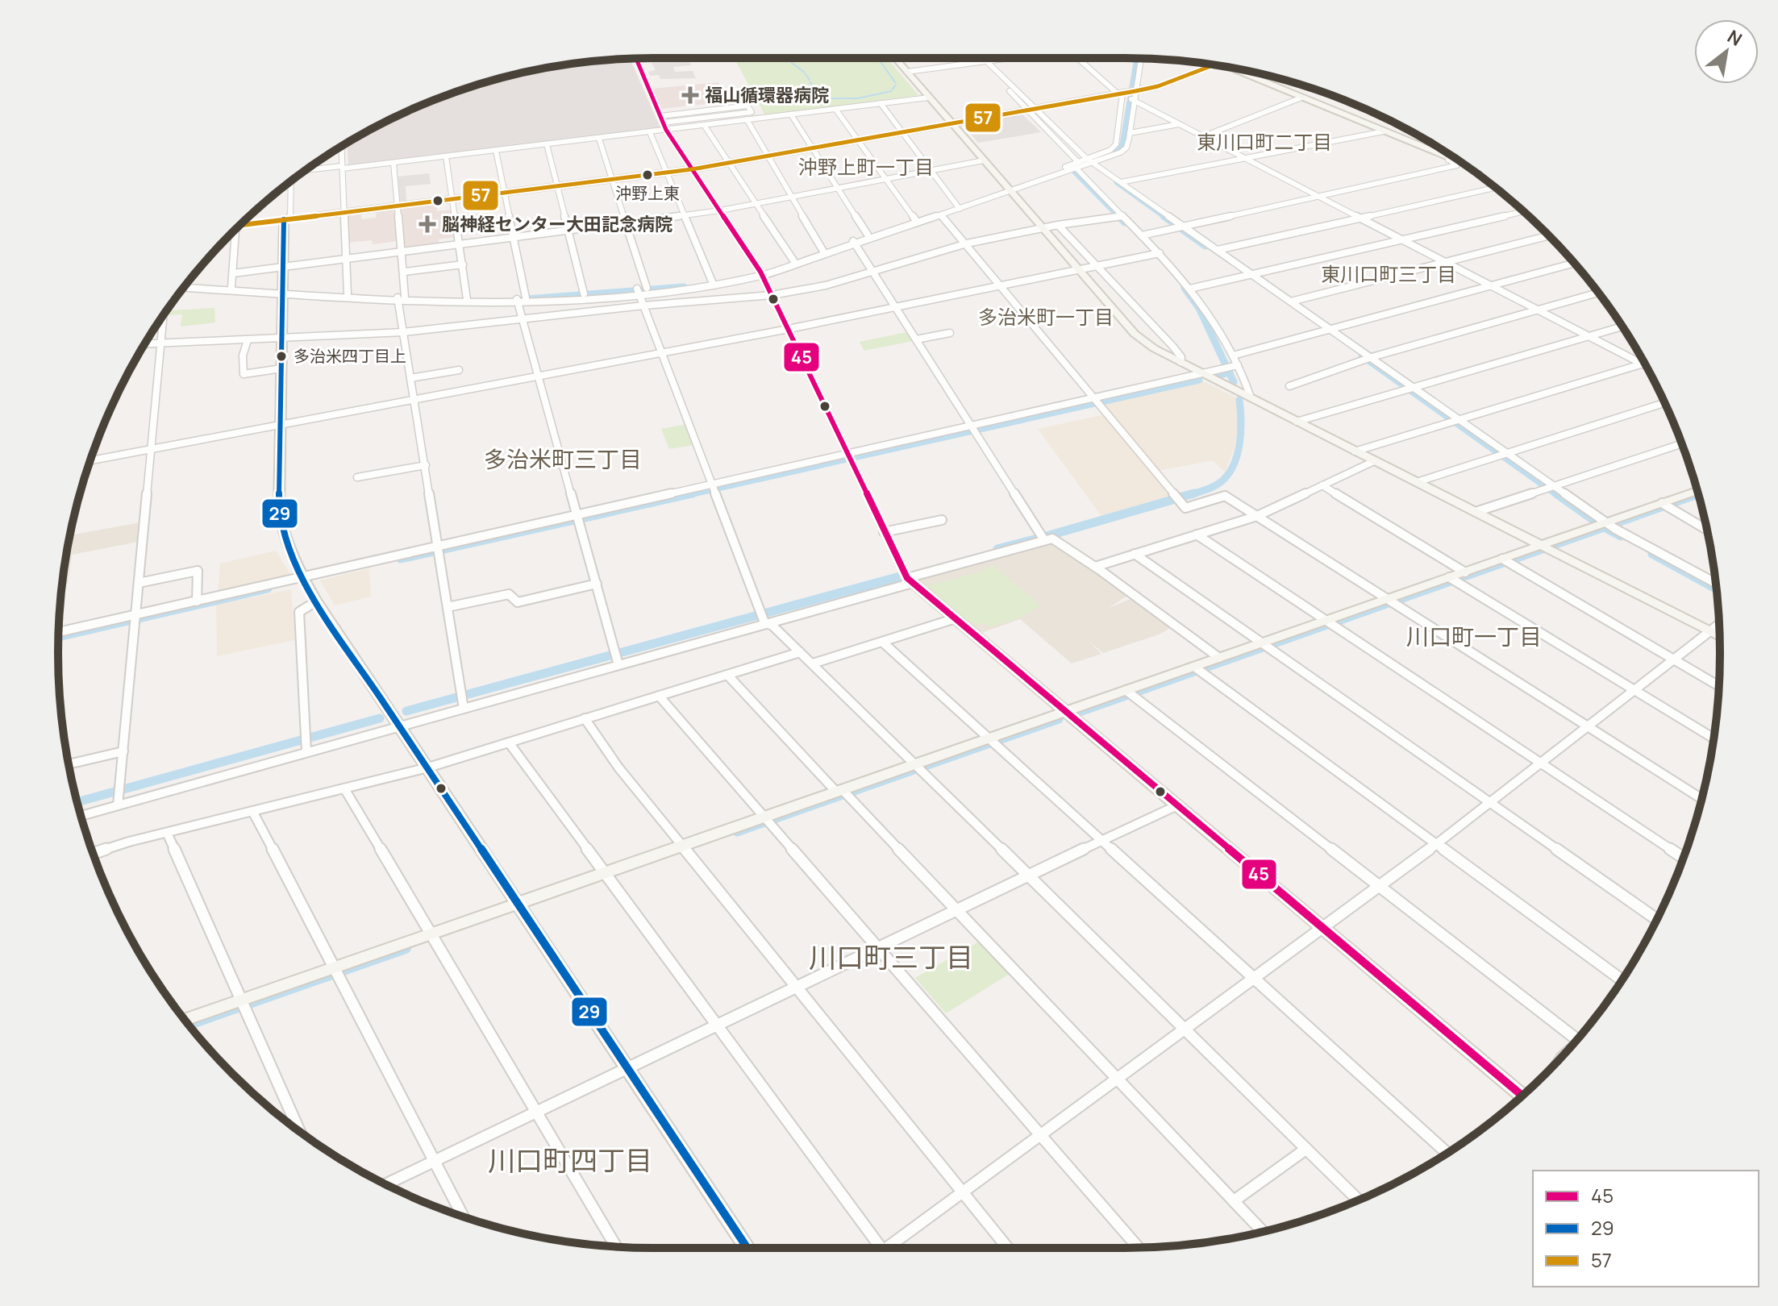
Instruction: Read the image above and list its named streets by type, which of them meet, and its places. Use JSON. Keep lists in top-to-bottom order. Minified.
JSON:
{"districts":["東川口町二丁目","沖野上町一丁目","東川口町三丁目","多治米町一丁目","多治米町三丁目","川口町一丁目","川口町三丁目","川口町四丁目"],"places":{"health":["福山循環器病院","脳神経センター大田記念病院"],"other":["沖野上東","多治米四丁目上"]},"lines":["transit line 45","transit line 57","transit line 29"],"legend":["45","29","57"],"north":"top right"}
